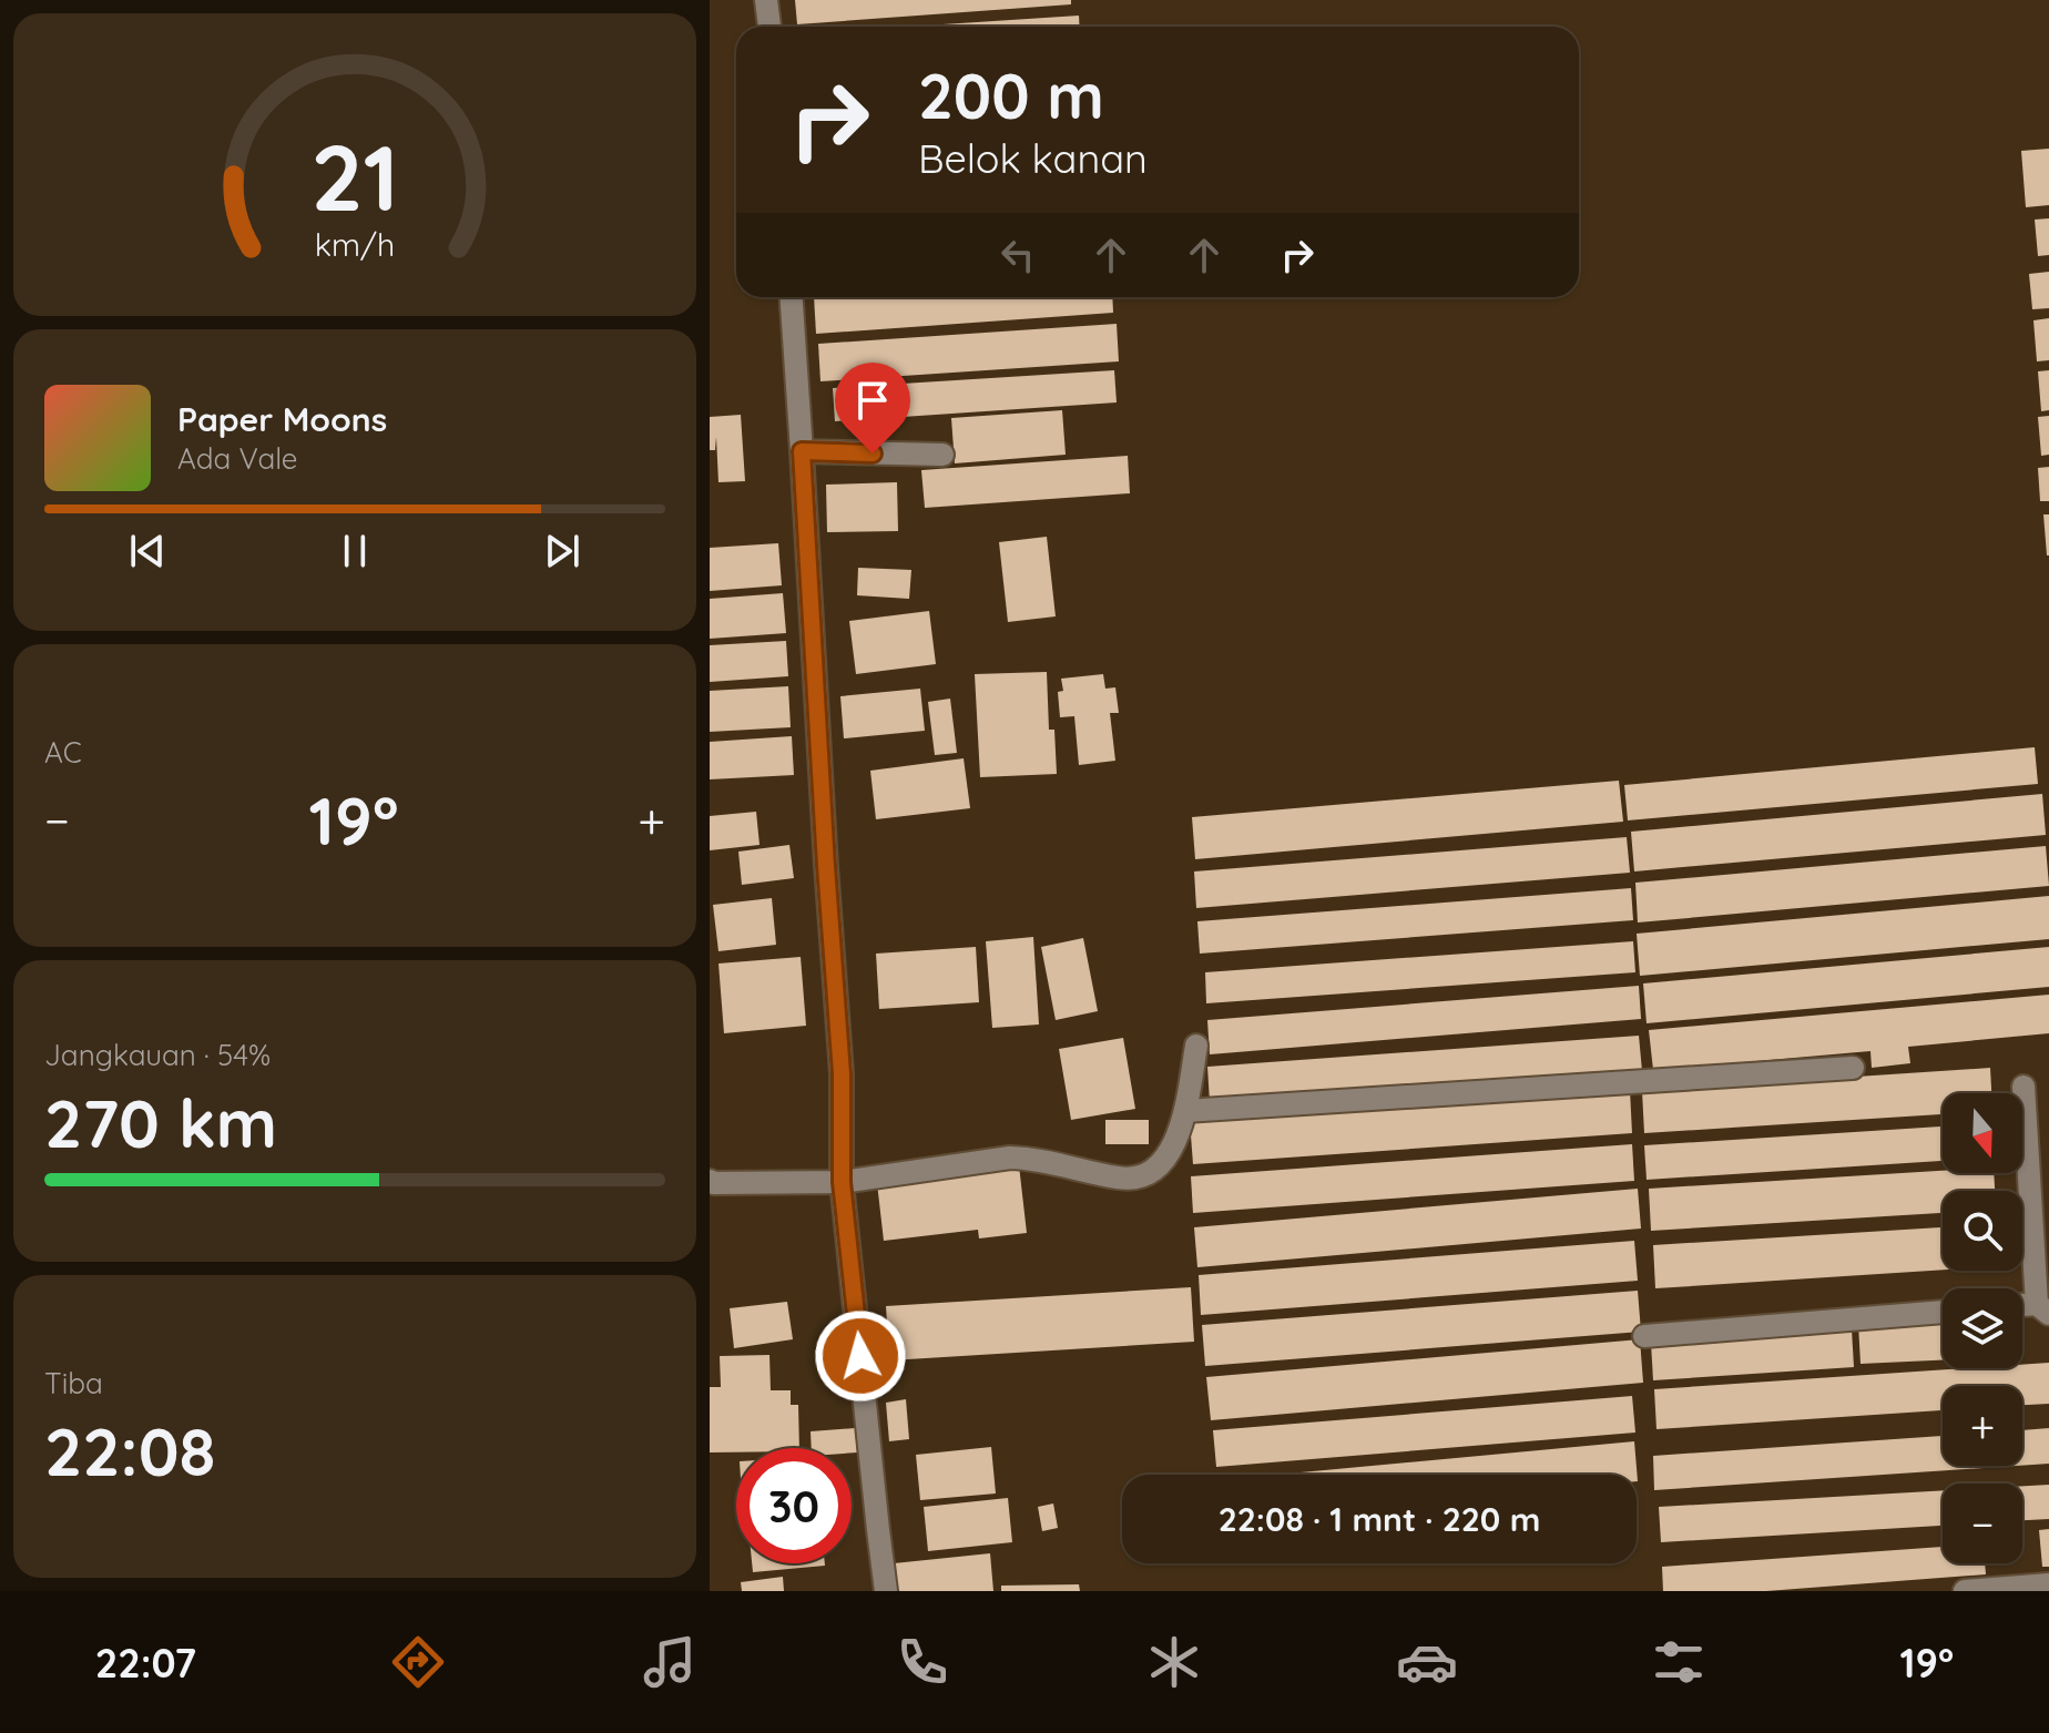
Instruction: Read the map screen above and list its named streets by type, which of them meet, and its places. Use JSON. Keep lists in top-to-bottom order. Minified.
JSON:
{"north":"bottom","page":{"turn":["200 m","Belok kanan"],"song":["Paper Moons","Ada Vale"],"tile":["AC",["Jangkauan · 54%","270 km"],["Tiba","22:08"]],"heat":["−","19°","+"],"map_buttons":["+","−"],"limit":"30","trip":"22:08 · 1 mnt · 220 m","tabs":["22:07","19°"],"gauge":["21","km/h"]}}
